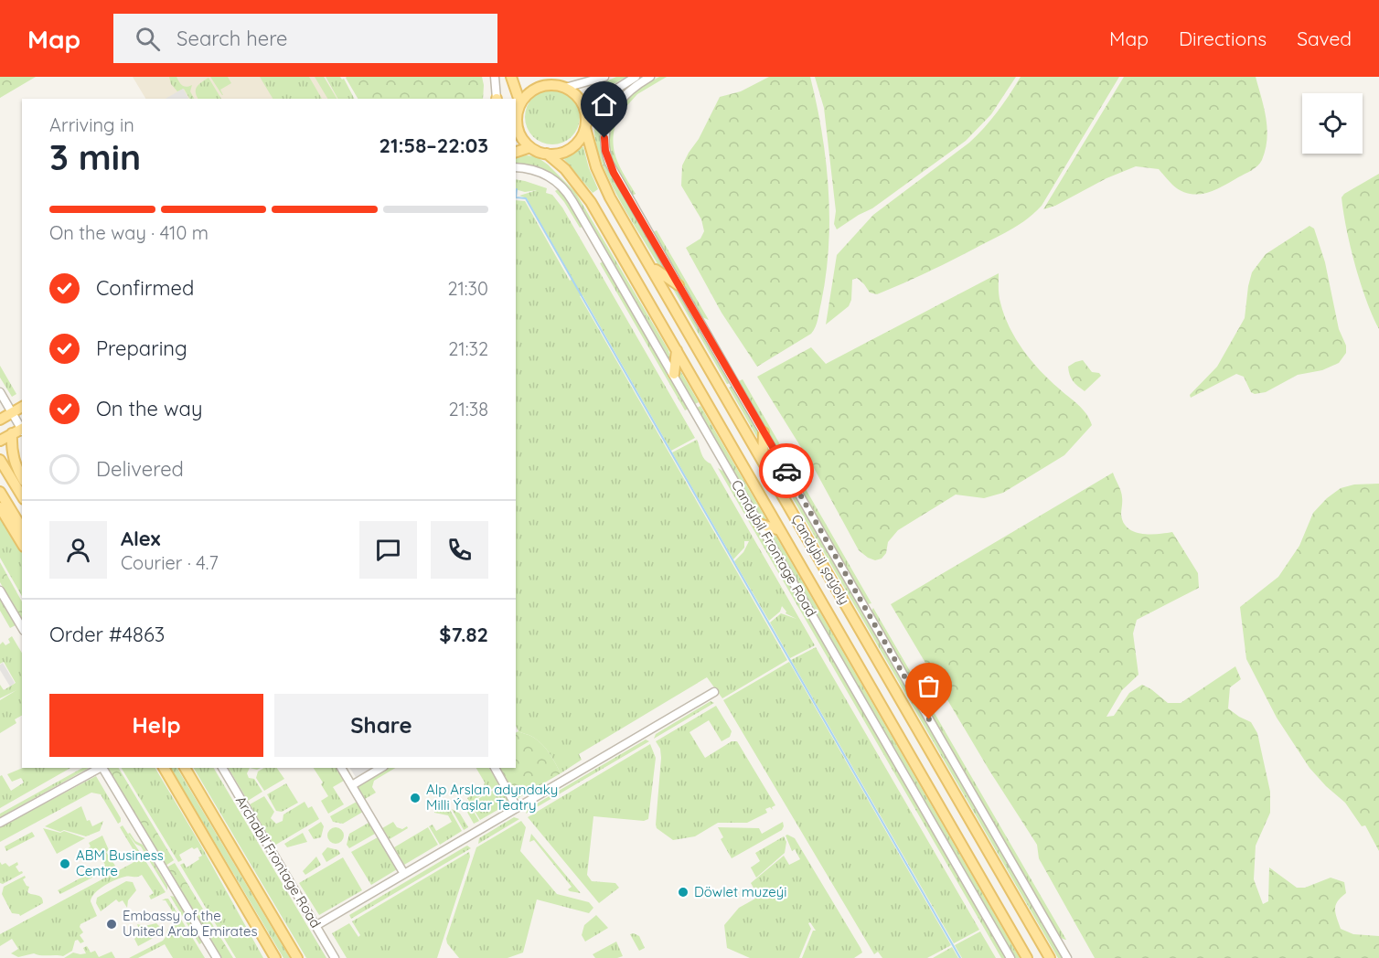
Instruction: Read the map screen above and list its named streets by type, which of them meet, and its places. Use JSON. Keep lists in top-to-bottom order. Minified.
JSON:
{"streets":{"main road":["Çandybil şaýoly"],"street":["Candybil Frontage Road","Archabil Frontage Road"]},"places":["Alp Arslan adyndaky Milli Ýaşlar Teatry","ABM Business Centre","Döwlet muzeýi","Embassy of the United Arab Emirates"],"page":{"header":"Map","search":"Search here","nav":["Map","Directions","Saved"],"heading":["3 min","Arriving in","21:58–22:03"],"panel":["Alex","Courier · 4.7","Order #4863","$7.82"],"bar":"On the way · 410 m","list":[["Confirmed","21:30"],["Preparing","21:32"],["On the way","21:38"],"Delivered"],"buttons":["Help","Share"]}}
